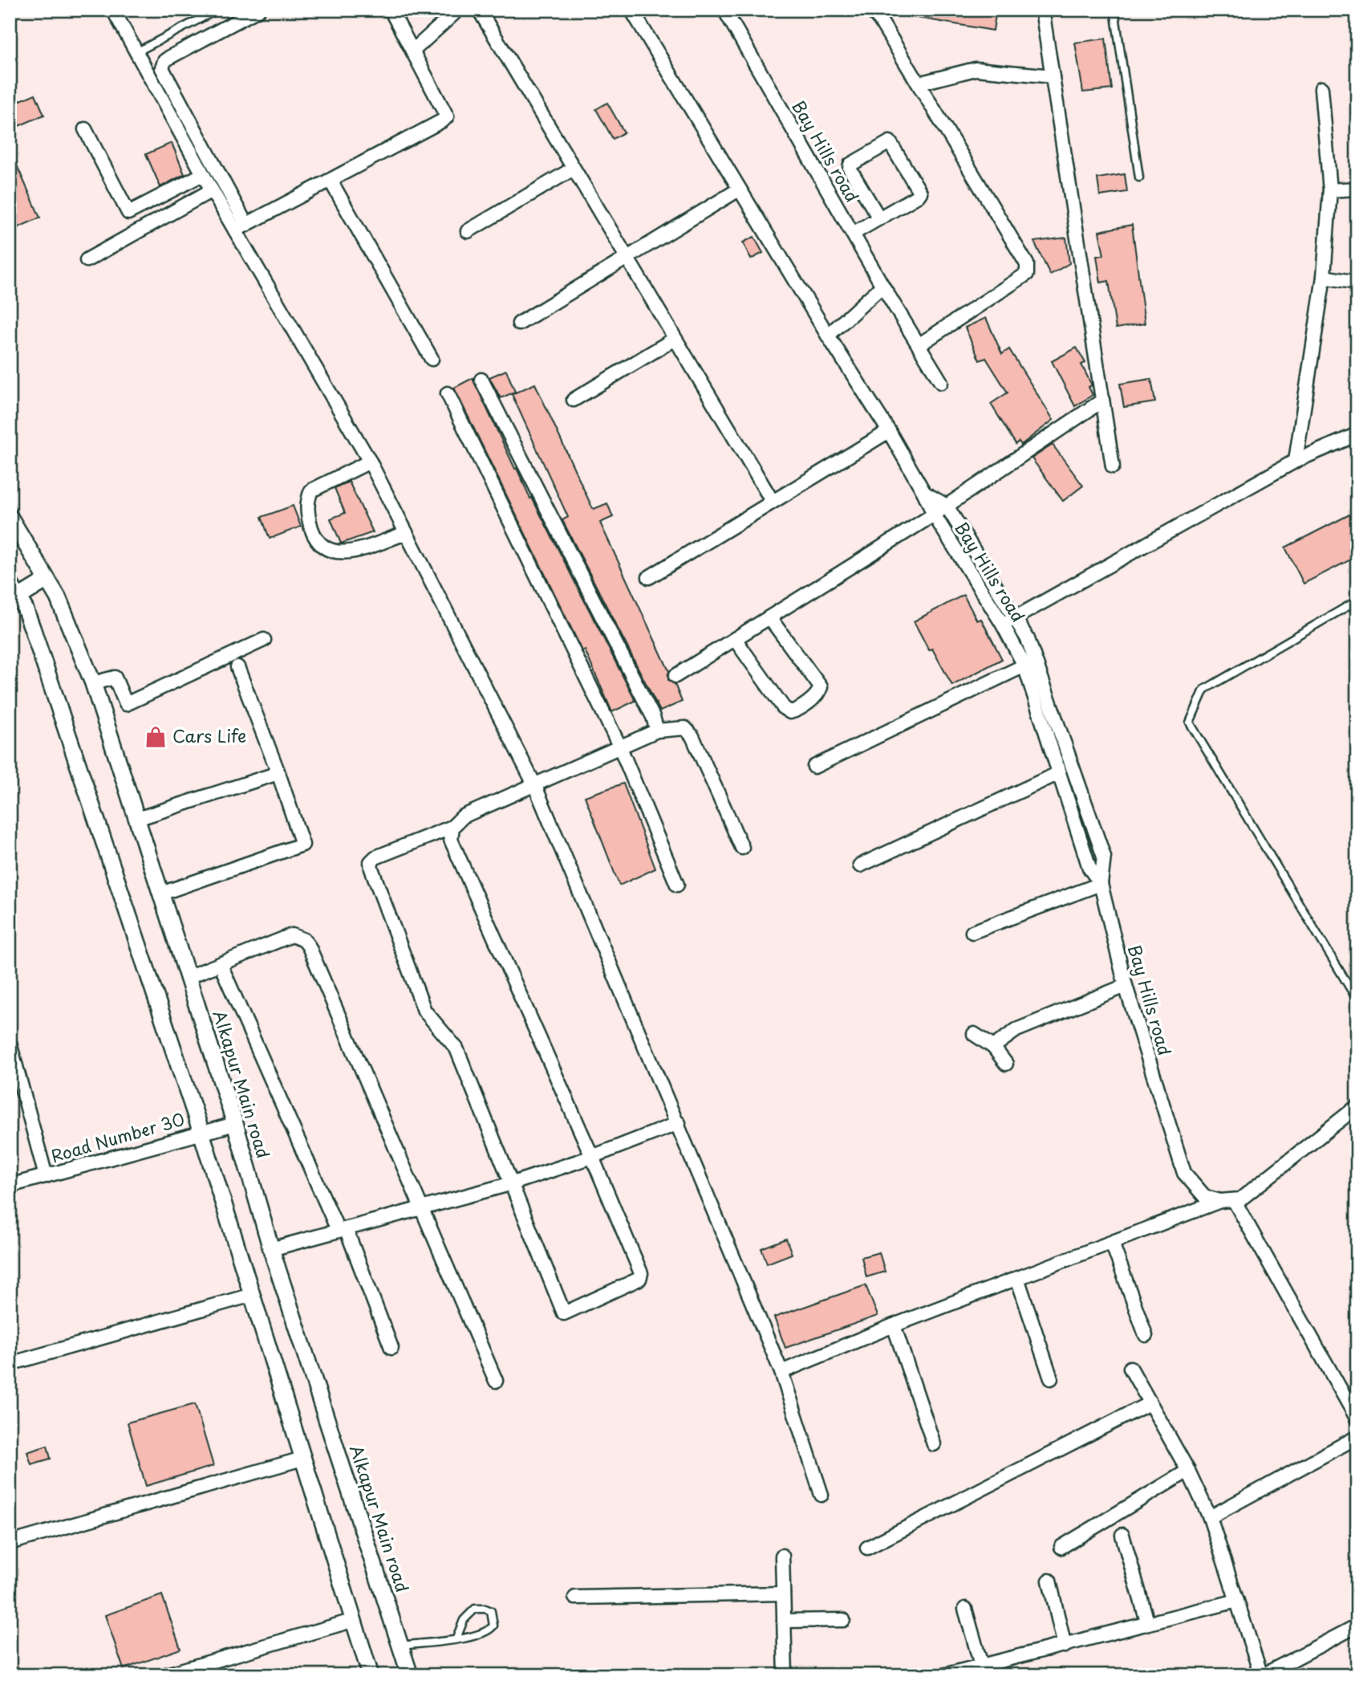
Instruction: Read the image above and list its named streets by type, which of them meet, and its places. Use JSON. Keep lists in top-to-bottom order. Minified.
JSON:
{"streets":{"street":["Bay Hills road","Alkapur Main road","Road Number 30"]},"crossings":[["Alkapur Main road","Road Number 30"]],"places":{"shop":["Cars Life"]}}
